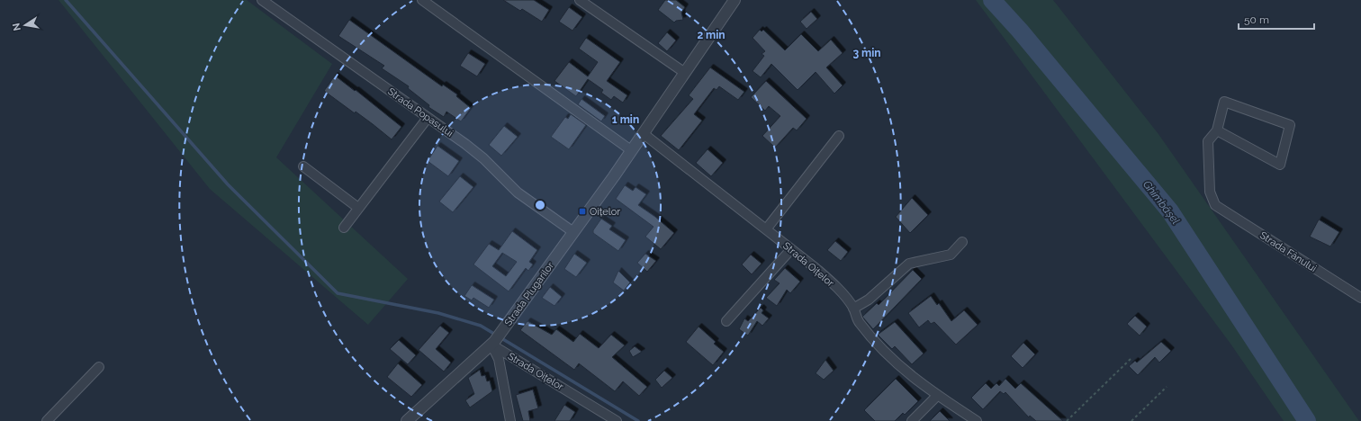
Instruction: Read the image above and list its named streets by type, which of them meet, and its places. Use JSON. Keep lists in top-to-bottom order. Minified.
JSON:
{"streets":{"street":["Strada Popasului","Strada Fânului","Strada Oițelor","Strada Plugarilor"]},"crossings":[["Strada Popasului","Strada Plugarilor"],["Strada Oițelor","Strada Plugarilor"]],"water":["Ghimbășel"],"places":{"transit":["Oițelor"]},"scale_bar":"50 m","north":"left","rings":["2 min","3 min","1 min"]}
